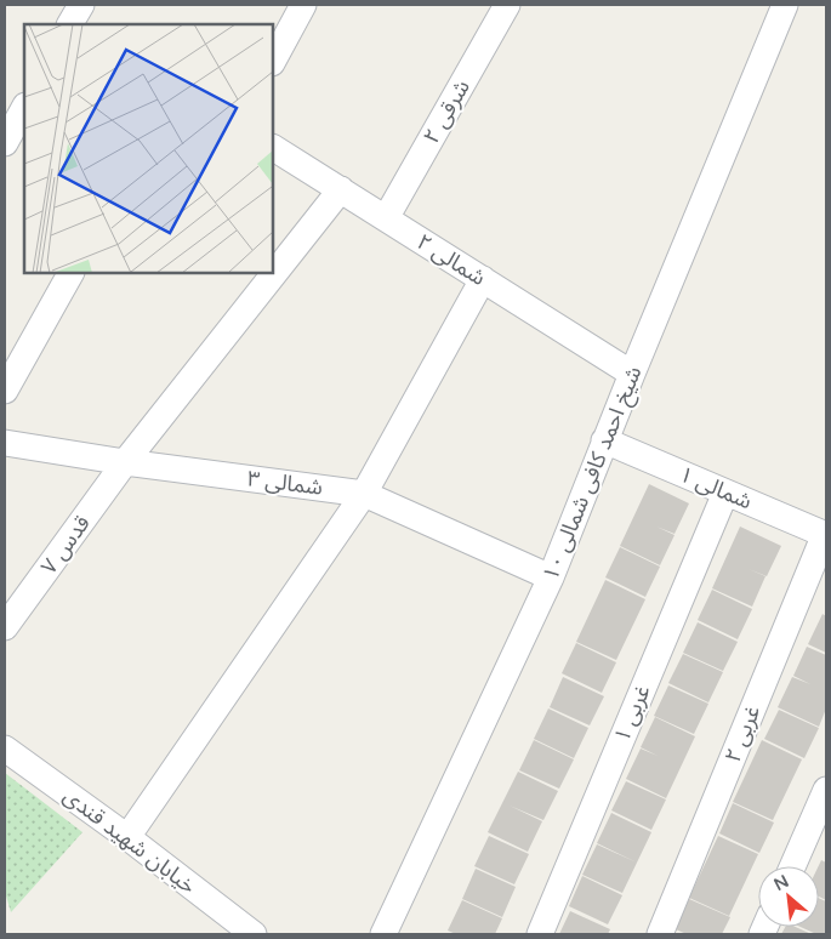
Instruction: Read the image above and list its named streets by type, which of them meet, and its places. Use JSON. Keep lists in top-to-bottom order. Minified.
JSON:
{"streets":{"street":["شرقی ۲","شمالی ۲","شیخ احمد کافی شمالی ۱۰","شمالی ۳","۱ شمالی","قدس ۷","۱ غربی","۲ غربی","خیابان شهید قندی"]},"crossings":[["شرقی ۲","شمالی ۲"],["شمالی ۲","شیخ احمد کافی شمالی ۱۰"],["شمالی ۲","قدس ۷"],["شیخ احمد کافی شمالی ۱۰","شمالی ۳"],["شیخ احمد کافی شمالی ۱۰","۱ شمالی"],["شمالی ۳","قدس ۷"],["۱ شمالی","۱ غربی"],["۱ شمالی","۲ غربی"]],"north":"top left"}
